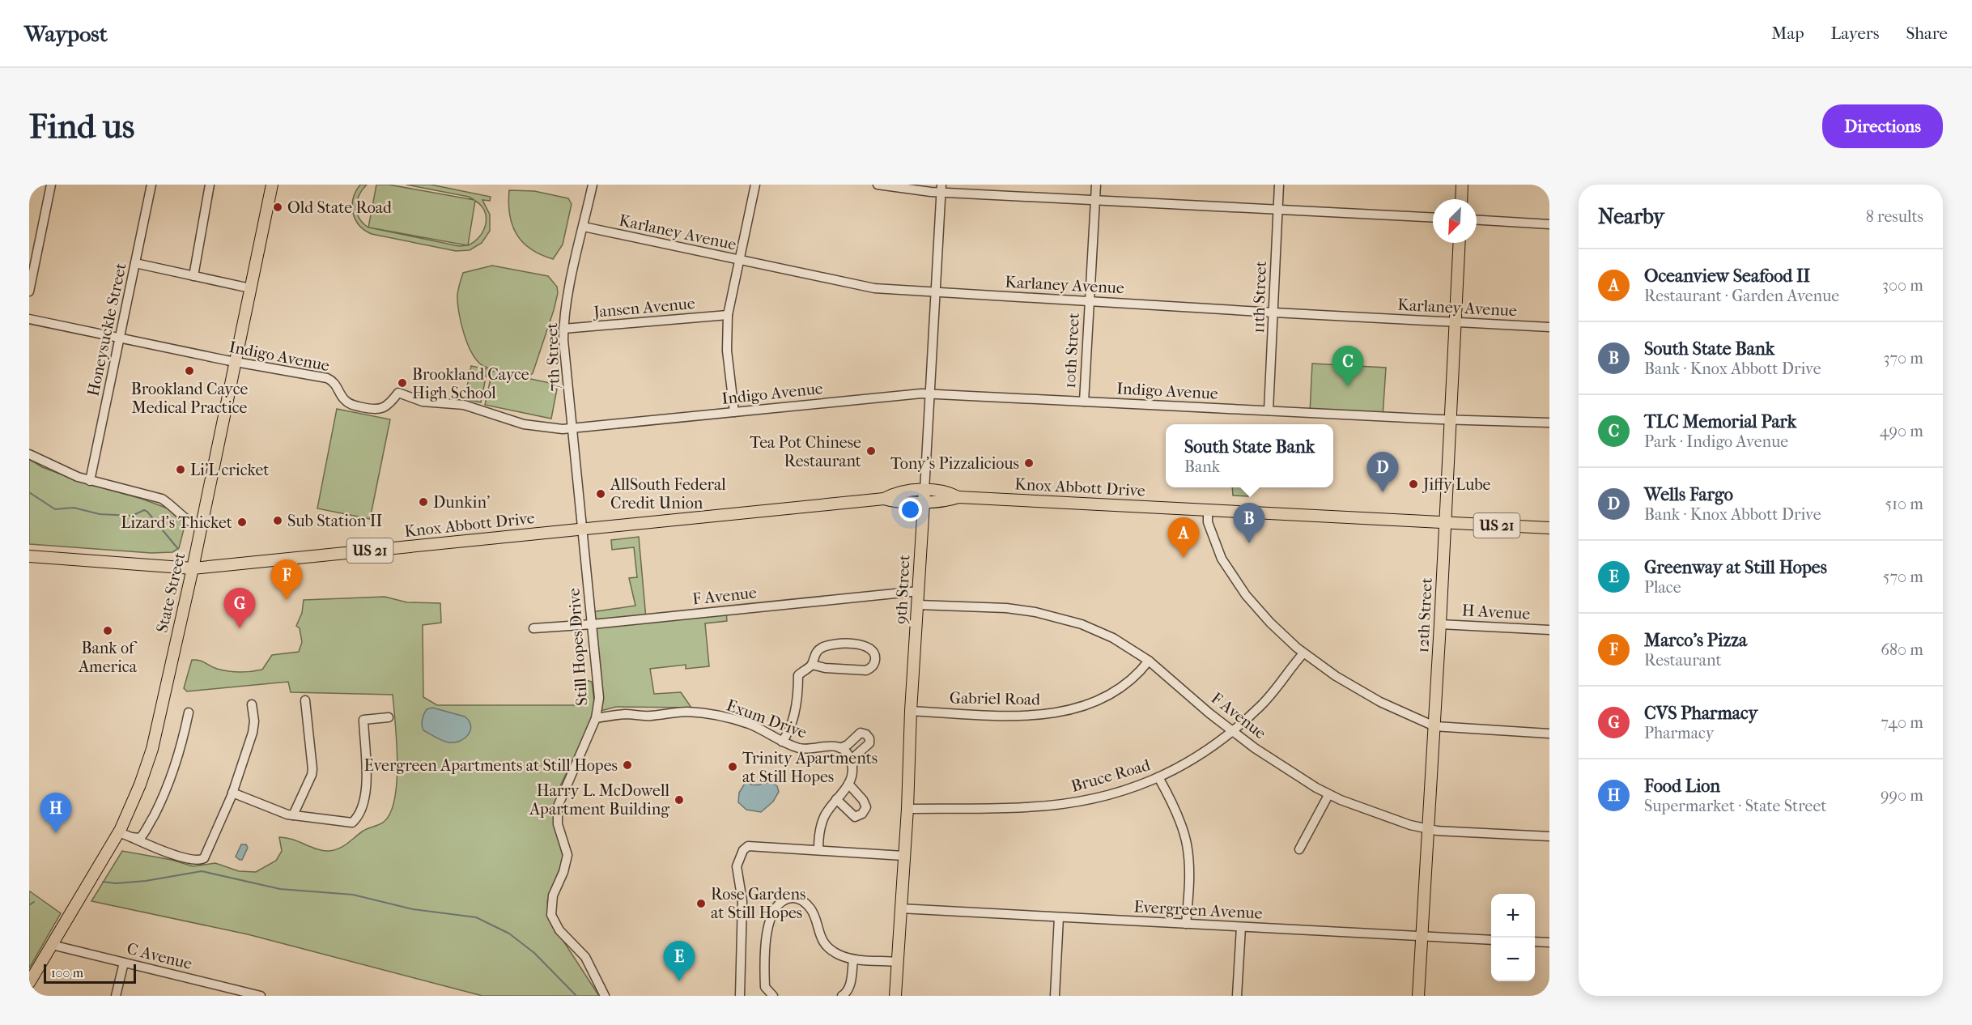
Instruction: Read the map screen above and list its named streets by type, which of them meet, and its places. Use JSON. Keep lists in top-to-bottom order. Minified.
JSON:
{"streets":{"main road":["Knox Abbott Drive","US 21","9th Street","State Street","12th Street"],"street":["Karlaney Avenue","11th Street","Jansen Avenue","Honeysuckle Street","10th Street","Indigo Avenue","7th Street","F Avenue","H Avenue","Still Hopes Drive","Gabriel Road","Exum Drive","Bruce Road","Evergreen Avenue","C Avenue"]},"crossings":[["Karlaney Avenue","11th Street"],["Karlaney Avenue","10th Street"],["Karlaney Avenue","7th Street"],["Karlaney Avenue","9th Street"],["Karlaney Avenue","12th Street"],["11th Street","Indigo Avenue"],["Jansen Avenue","7th Street"],["Honeysuckle Street","Indigo Avenue"],["10th Street","Indigo Avenue"],["Indigo Avenue","7th Street"],["Indigo Avenue","9th Street"],["Indigo Avenue","State Street"],["Indigo Avenue","12th Street"],["7th Street","Knox Abbott Drive"],["7th Street","Still Hopes Drive"],["Knox Abbott Drive","9th Street"],["Knox Abbott Drive","State Street"],["Knox Abbott Drive","12th Street"],["Knox Abbott Drive","Still Hopes Drive"],["9th Street","F Avenue"],["9th Street","Gabriel Road"],["9th Street","Bruce Road"],["9th Street","Evergreen Avenue"],["State Street","C Avenue"],["F Avenue","12th Street"],["F Avenue","Still Hopes Drive"],["F Avenue","Gabriel Road"],["F Avenue","Bruce Road"],["H Avenue","12th Street"],["12th Street","Evergreen Avenue"],["Still Hopes Drive","Exum Drive"]],"places":["Old State Road","Brookland Cayce Medical Practice","Brookland Cayce High School","Tea Pot Chinese Restaurant","Tony's Pizzalicious","Li'L cricket","Jiffy Lube","AllSouth Federal Credit Union","Dunkin'","Sub Station II","Lizard's Thicket","Bank of America","Evergreen Apartments at Still Hopes","Trinity Apartments at Still Hopes","Harry L. McDowell Apartment Building","Rose Gardens at Still Hopes"],"scale_bar":"100 m","north":"bottom left","page":{"header":"Waypost","nav":["Map","Layers","Share"],"buttons":"Directions","title":"Find us","heading":["Nearby","8 results"],"list":[{"mark":"A","name":"Oceanview Seafood II","note":"Restaurant · Garden Avenue","value":"300 m"},{"mark":"B","name":"South State Bank","note":"Bank · Knox Abbott Drive","value":"370 m"},{"mark":"C","name":"TLC Memorial Park","note":"Park · Indigo Avenue","value":"490 m"},{"mark":"D","name":"Wells Fargo","note":"Bank · Knox Abbott Drive","value":"510 m"},{"mark":"E","name":"Greenway at Still Hopes","note":"Place","value":"570 m"},{"mark":"F","name":"Marco's Pizza","note":"Restaurant","value":"680 m"},{"mark":"G","name":"CVS Pharmacy","note":"Pharmacy","value":"740 m"},{"mark":"H","name":"Food Lion","note":"Supermarket · State Street","value":"990 m"}],"pins":["C","D","B","A","F","G","H","E"],"popup":["South State Bank","Bank"],"map_buttons":["+","−"],"scale":"100 m"}}
